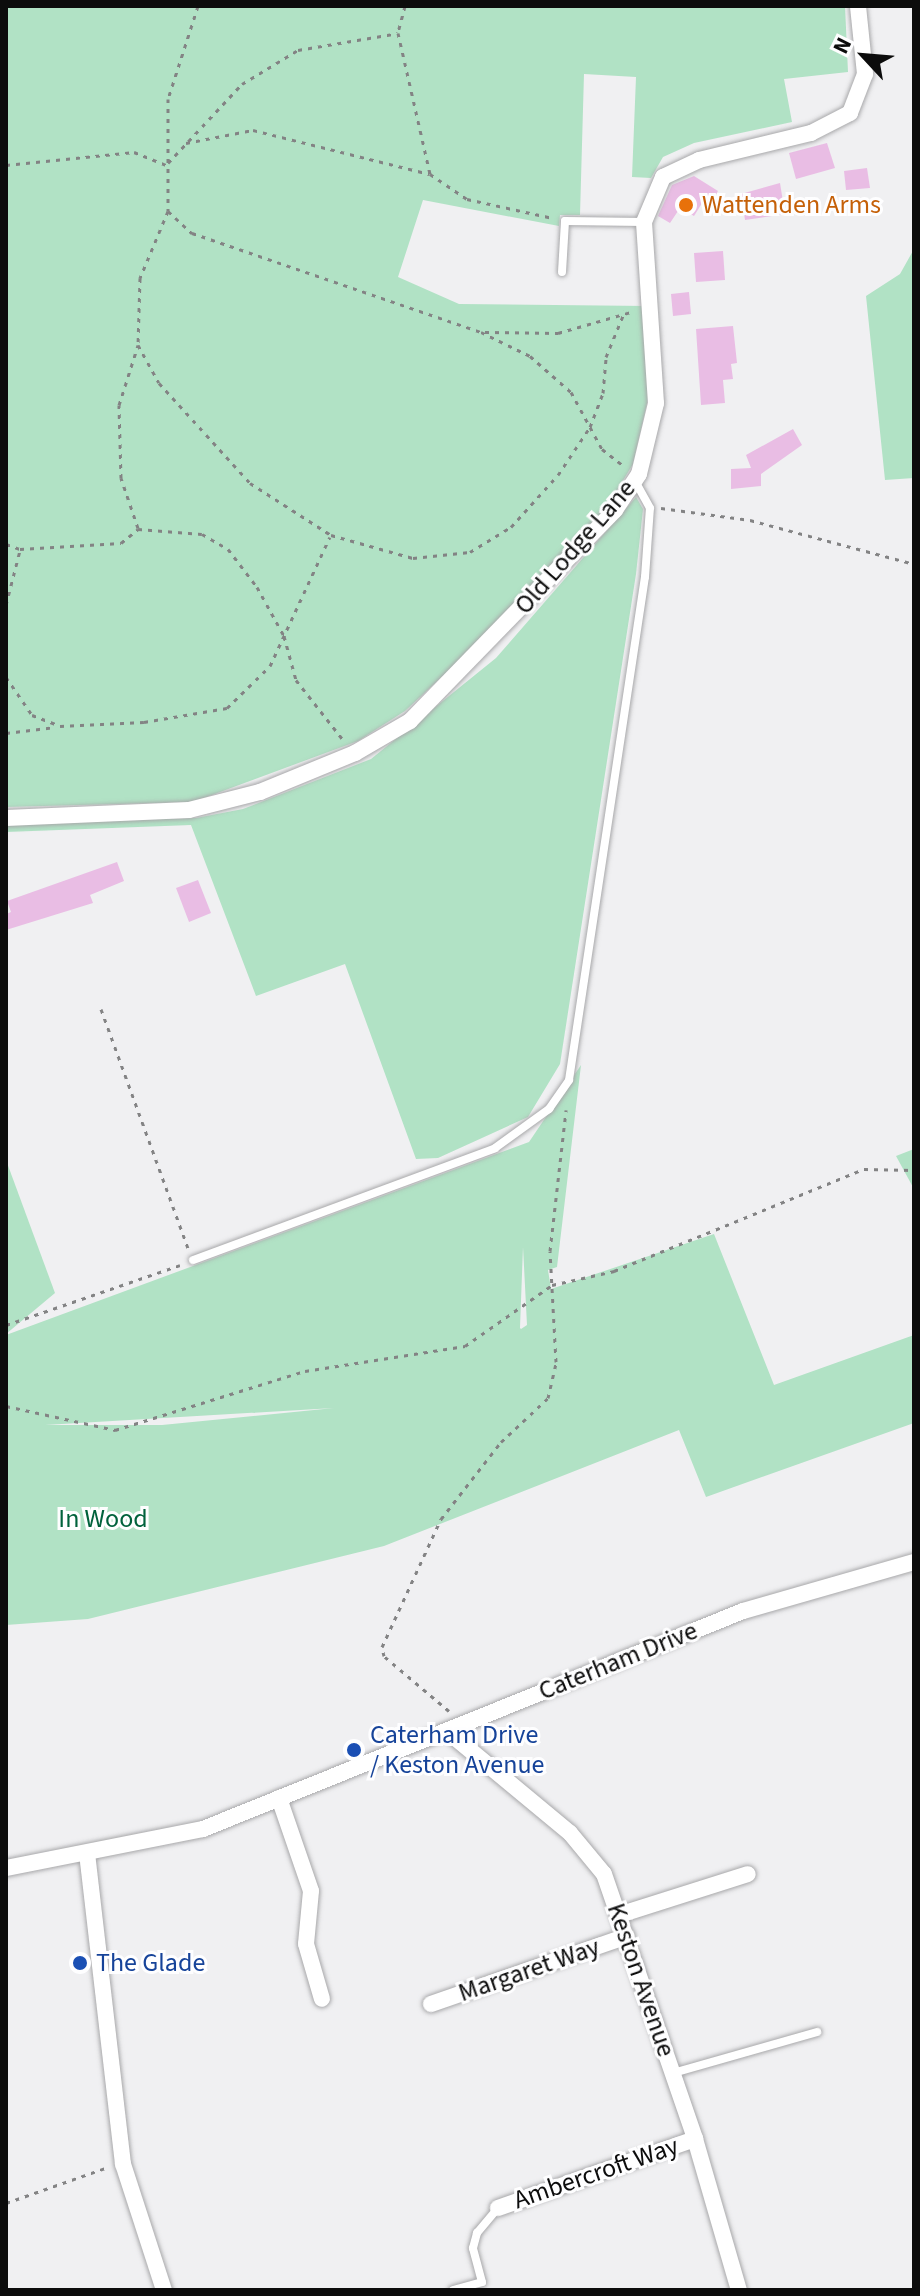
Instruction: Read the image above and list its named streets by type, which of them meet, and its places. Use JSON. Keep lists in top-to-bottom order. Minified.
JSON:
{"streets":{"street":["Old Lodge Lane","Caterham Drive","Margaret Way","Keston Avenue","Ambercroft Way"]},"crossings":[["Caterham Drive","Keston Avenue"],["Margaret Way","Keston Avenue"],["Keston Avenue","Ambercroft Way"]],"parks":["In Wood"],"places":["Wattenden Arms","Caterham Drive / Keston Avenue","The Glade"],"north":"top left"}
